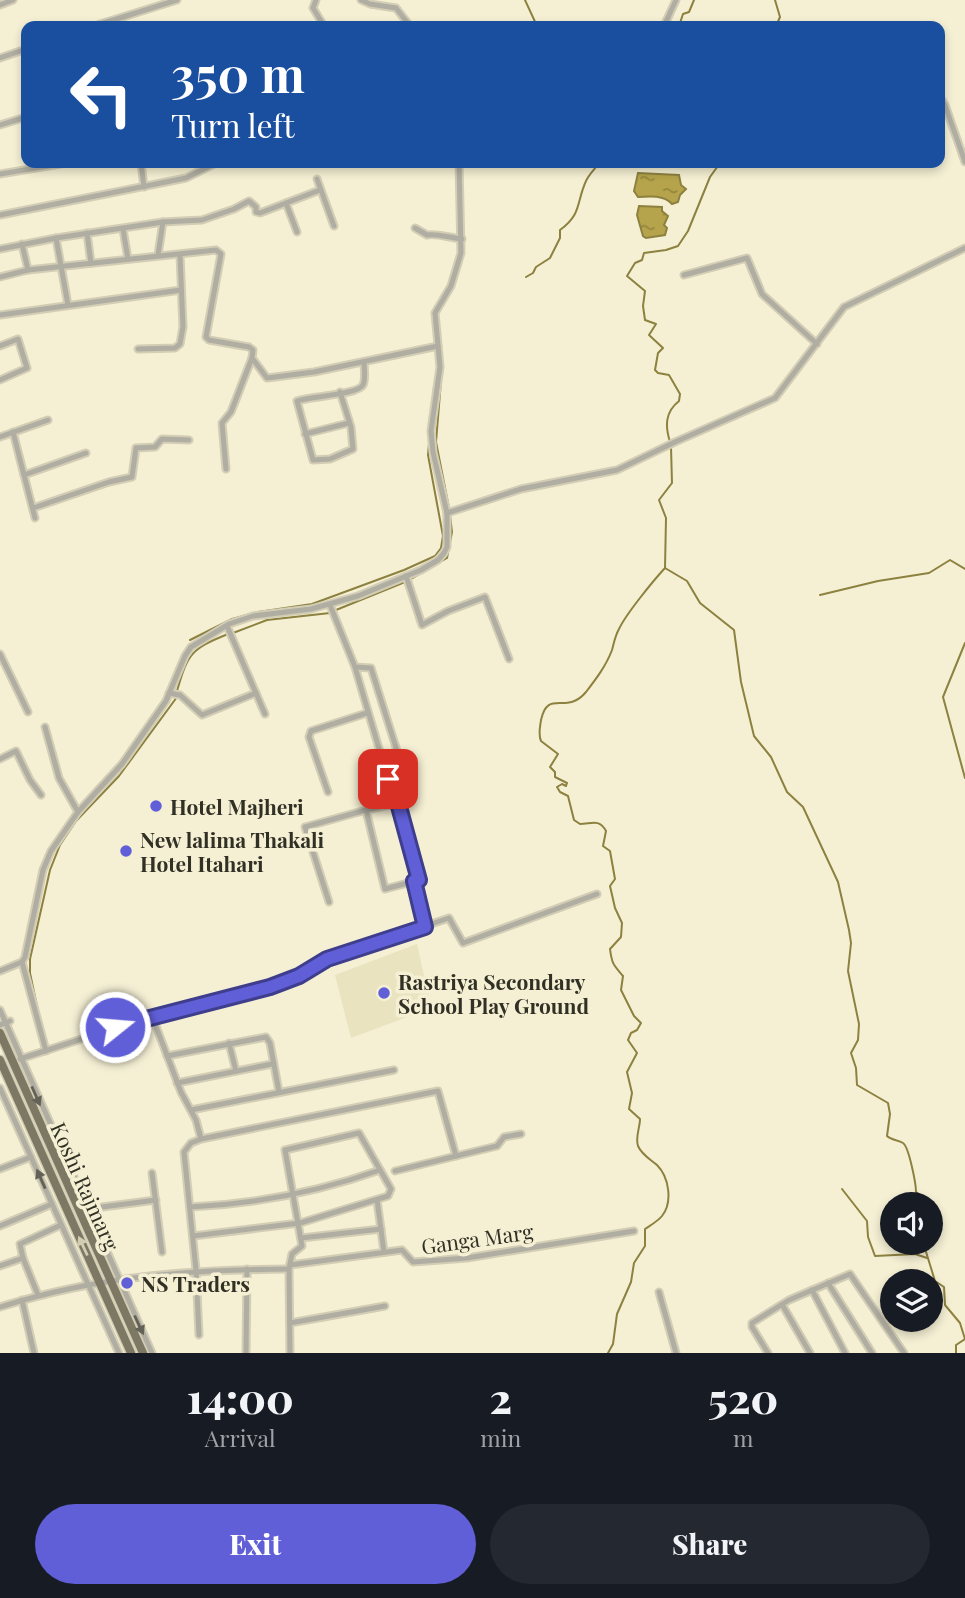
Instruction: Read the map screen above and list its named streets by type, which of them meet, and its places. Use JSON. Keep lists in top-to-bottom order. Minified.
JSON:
{"streets":{"main road":["Koshi Rajmarg"],"street":["Ganga Marg"]},"crossings":[["Koshi Rajmarg","Ganga Marg"]],"places":["Hotel Majheri","New lalima Thakali Hotel Itahari","Rastriya Secondary School Play Ground","NS Traders"],"page":{"turn":["350 m","Turn left"],"eta":["14:00","Arrival","2","min","520","m"],"buttons":["Exit","Share"]}}
